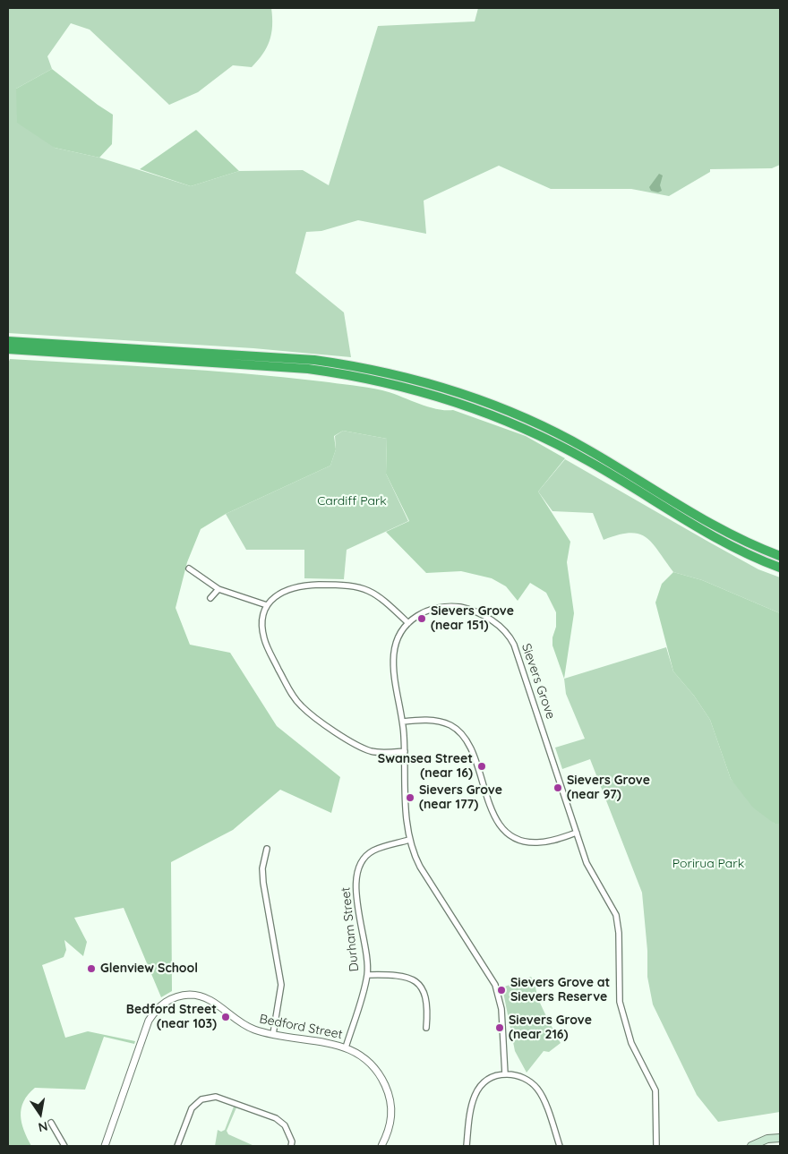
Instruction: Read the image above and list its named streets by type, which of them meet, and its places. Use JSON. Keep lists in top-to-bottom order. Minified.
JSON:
{"streets":{"street":["Sievers Grove","Durham Street","Bedford Street"]},"crossings":[["Sievers Grove","Durham Street"],["Durham Street","Bedford Street"]],"parks":["Cardiff Park","Porirua Park"],"places":["Sievers Grove (near 151)","Swansea Street (near 16)","Sievers Grove (near 97)","Sievers Grove (near 177)","Glenview School","Sievers Grove at Sievers Reserve","Bedford Street (near 103)","Sievers Grove (near 216)"],"north":"bottom"}
